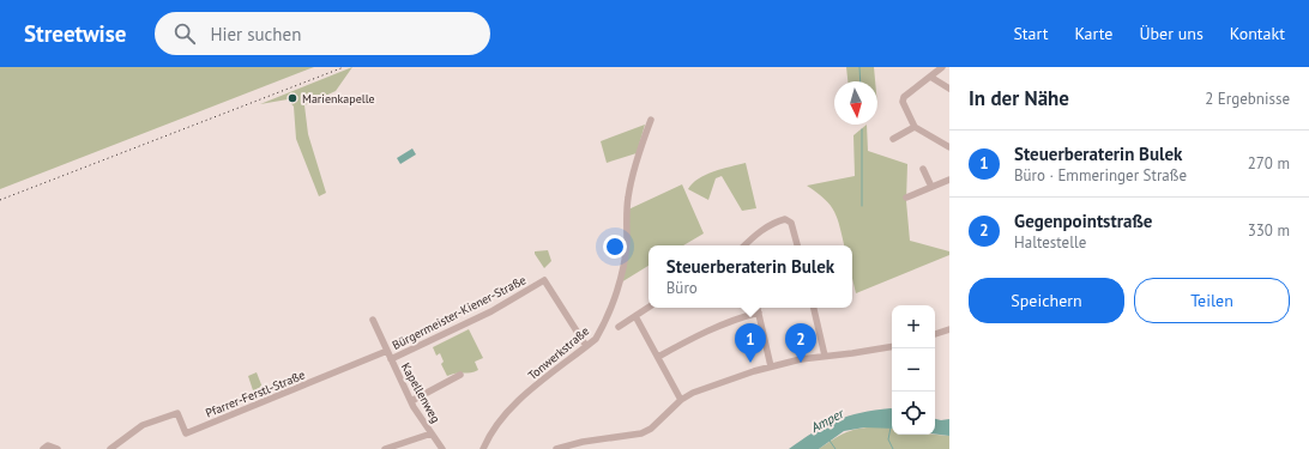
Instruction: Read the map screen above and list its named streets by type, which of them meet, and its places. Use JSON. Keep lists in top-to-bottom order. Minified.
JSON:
{"streets":{"street":["Bürgermeister-Kiener-Straße","Tonwerkstraße","Kapellenweg","Pfarrer-Ferstl-Straße"]},"crossings":[["Bürgermeister-Kiener-Straße","Tonwerkstraße"],["Bürgermeister-Kiener-Straße","Kapellenweg"],["Kapellenweg","Pfarrer-Ferstl-Straße"]],"water":["Amper"],"places":["Marienkapelle"],"north":"bottom","page":{"header":"Streetwise","search":"Hier suchen","nav":["Start","Karte","Über uns","Kontakt"],"heading":["In der Nähe","2 Ergebnisse"],"list":[{"mark":"1","name":"Steuerberaterin Bulek","note":"Büro · Emmeringer Straße","value":"270 m"},{"mark":"2","name":"Gegenpointstraße","note":"Haltestelle","value":"330 m"}],"popup":["Steuerberaterin Bulek","Büro"],"buttons":["Speichern","Teilen"],"map_buttons":["+","−"],"pins":["1","2"]}}
